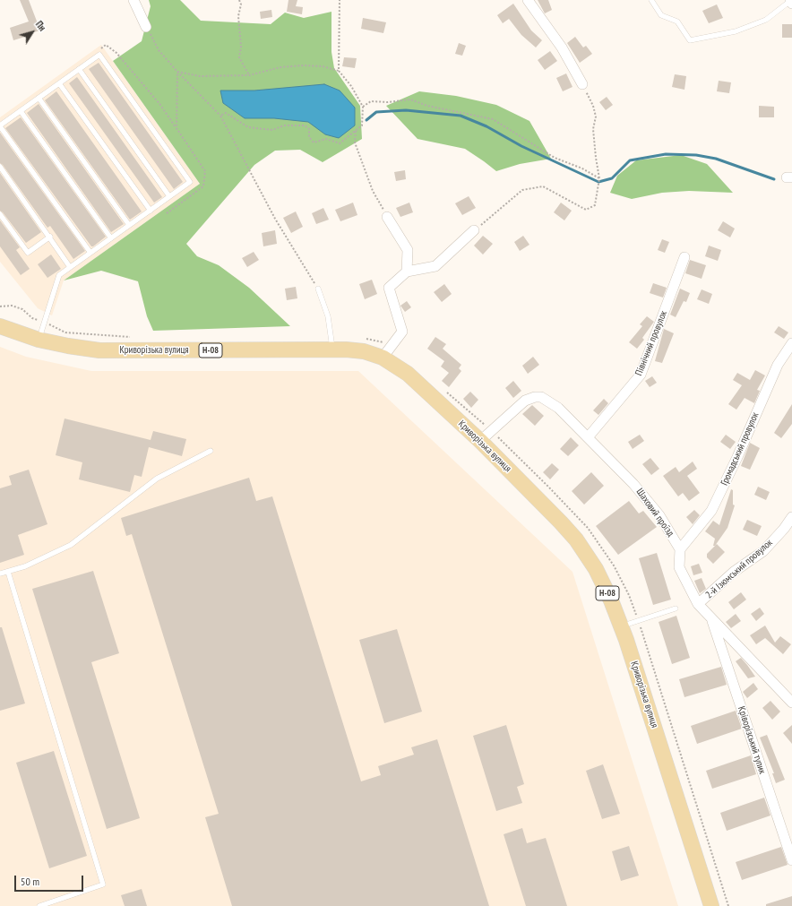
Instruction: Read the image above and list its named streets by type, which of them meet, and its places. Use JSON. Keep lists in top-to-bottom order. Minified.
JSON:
{"streets":{"main road":["Криворізька вулиця","Н-08"],"street":["Північний провулок","Громадський провулок","Шаховий проїзд","2-й Ізюмський провулок","Кріворізський тупик"]},"crossings":[["Північний провулок","Шаховий проїзд"],["Криворізька вулиця","Шаховий проїзд"],["Громадський провулок","Шаховий проїзд"]],"scale_bar":"50 m","north":"top right"}
